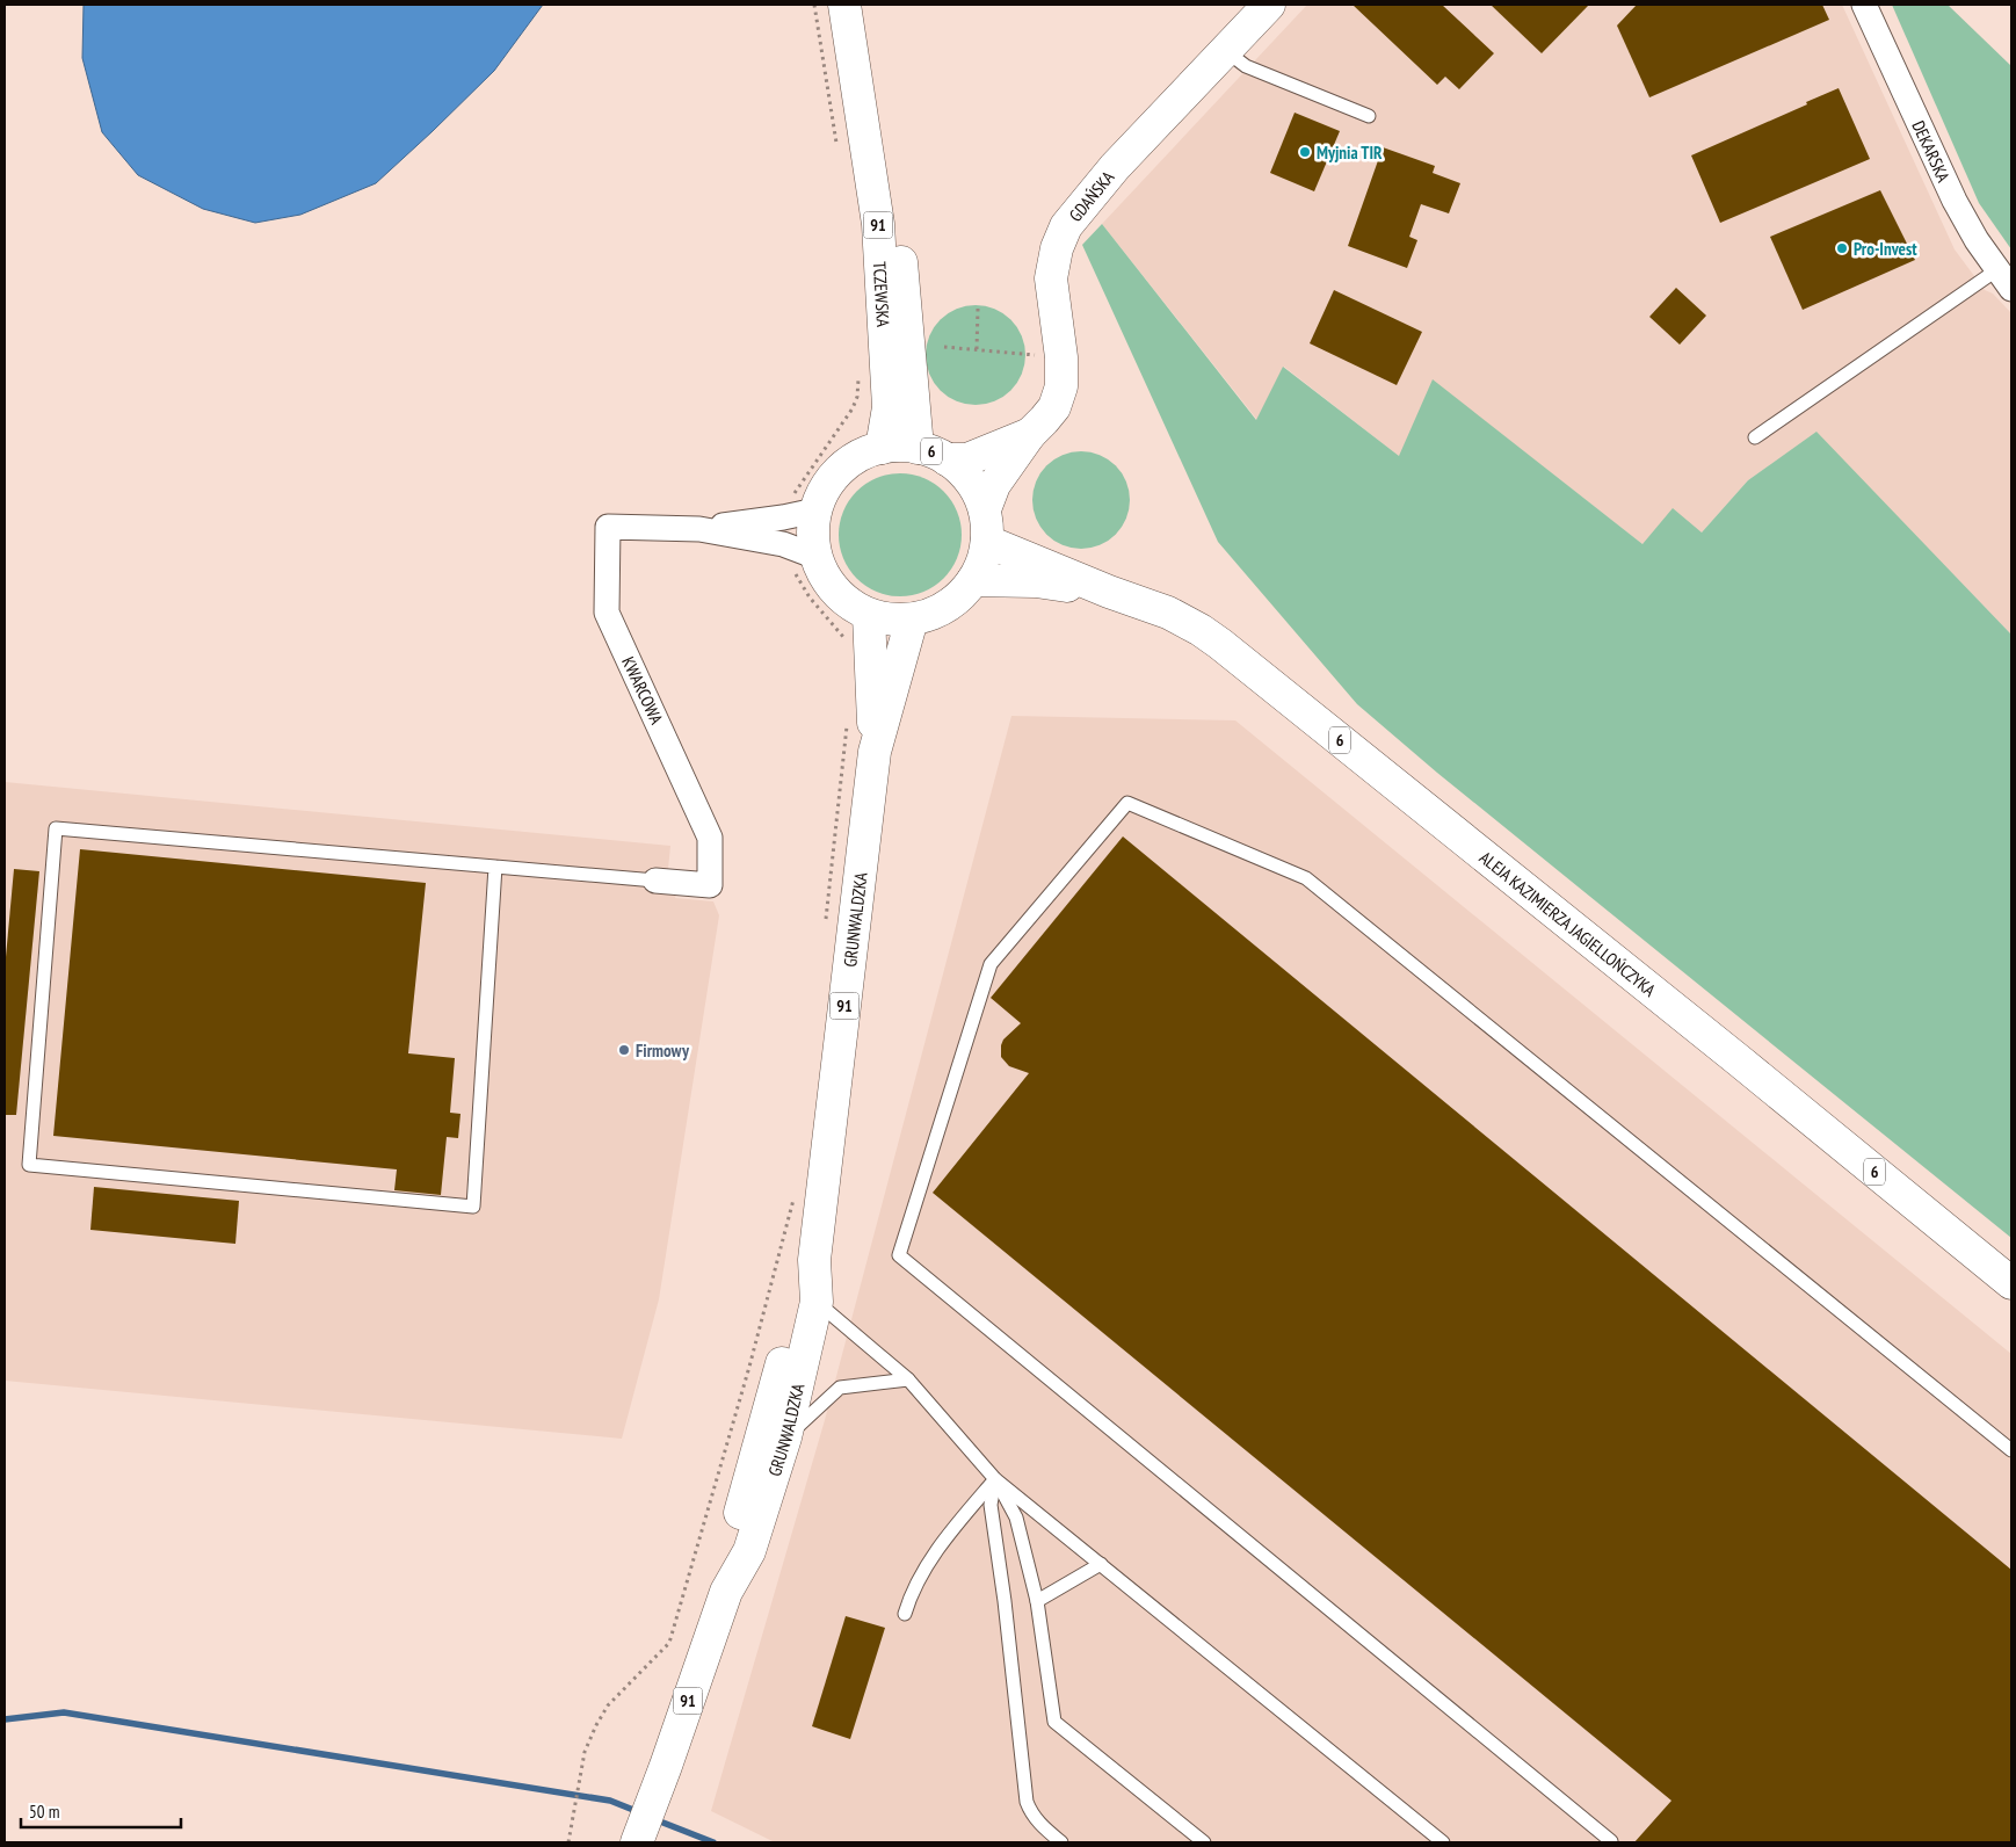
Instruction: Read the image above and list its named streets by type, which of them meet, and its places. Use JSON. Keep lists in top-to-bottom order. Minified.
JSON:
{"streets":{"main road":["GDAŃSKA","91","TCZEWSKA","6","GRUNWALDZKA","ALEJA KAZIMIERZA JAGIELLOŃCZYKA"],"street":["DEKARSKA","KWARCOWA"]},"crossings":[["GDAŃSKA","TCZEWSKA"],["GDAŃSKA","6"],["GDAŃSKA","KWARCOWA"],["GDAŃSKA","GRUNWALDZKA"],["GDAŃSKA","ALEJA KAZIMIERZA JAGIELLOŃCZYKA"],["TCZEWSKA","6"],["TCZEWSKA","KWARCOWA"],["TCZEWSKA","GRUNWALDZKA"],["TCZEWSKA","ALEJA KAZIMIERZA JAGIELLOŃCZYKA"],["6","KWARCOWA"],["6","GRUNWALDZKA"],["6","ALEJA KAZIMIERZA JAGIELLOŃCZYKA"],["KWARCOWA","GRUNWALDZKA"],["KWARCOWA","ALEJA KAZIMIERZA JAGIELLOŃCZYKA"],["GRUNWALDZKA","ALEJA KAZIMIERZA JAGIELLOŃCZYKA"]],"places":["Myjnia TIR","Pro-Invest","Firmowy"],"scale_bar":"50 m"}
